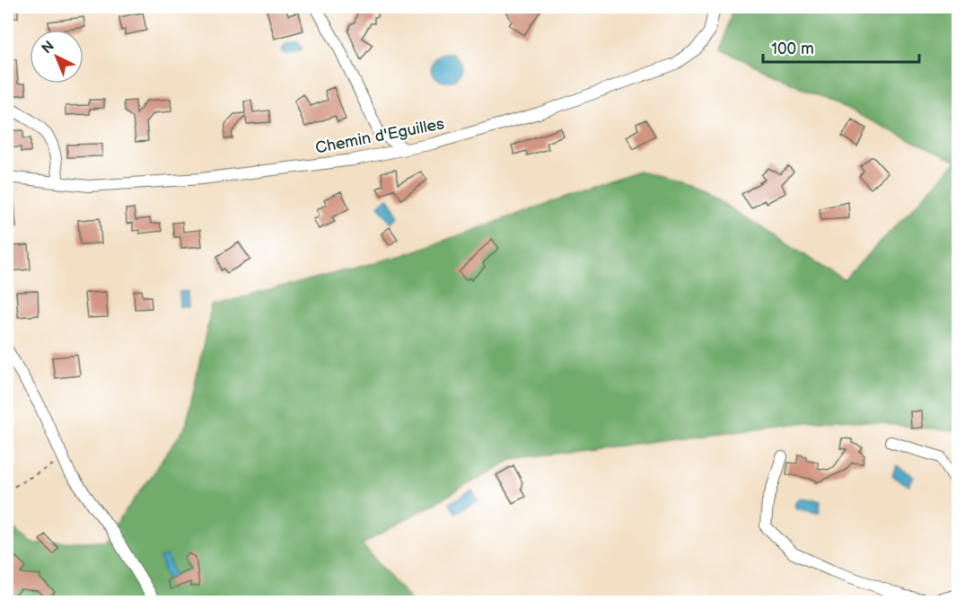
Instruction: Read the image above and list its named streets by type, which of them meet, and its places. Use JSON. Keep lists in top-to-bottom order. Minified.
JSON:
{"streets":{"street":["Chemin d'Eguilles"]},"scale_bar":"100 m","north":"top left"}
